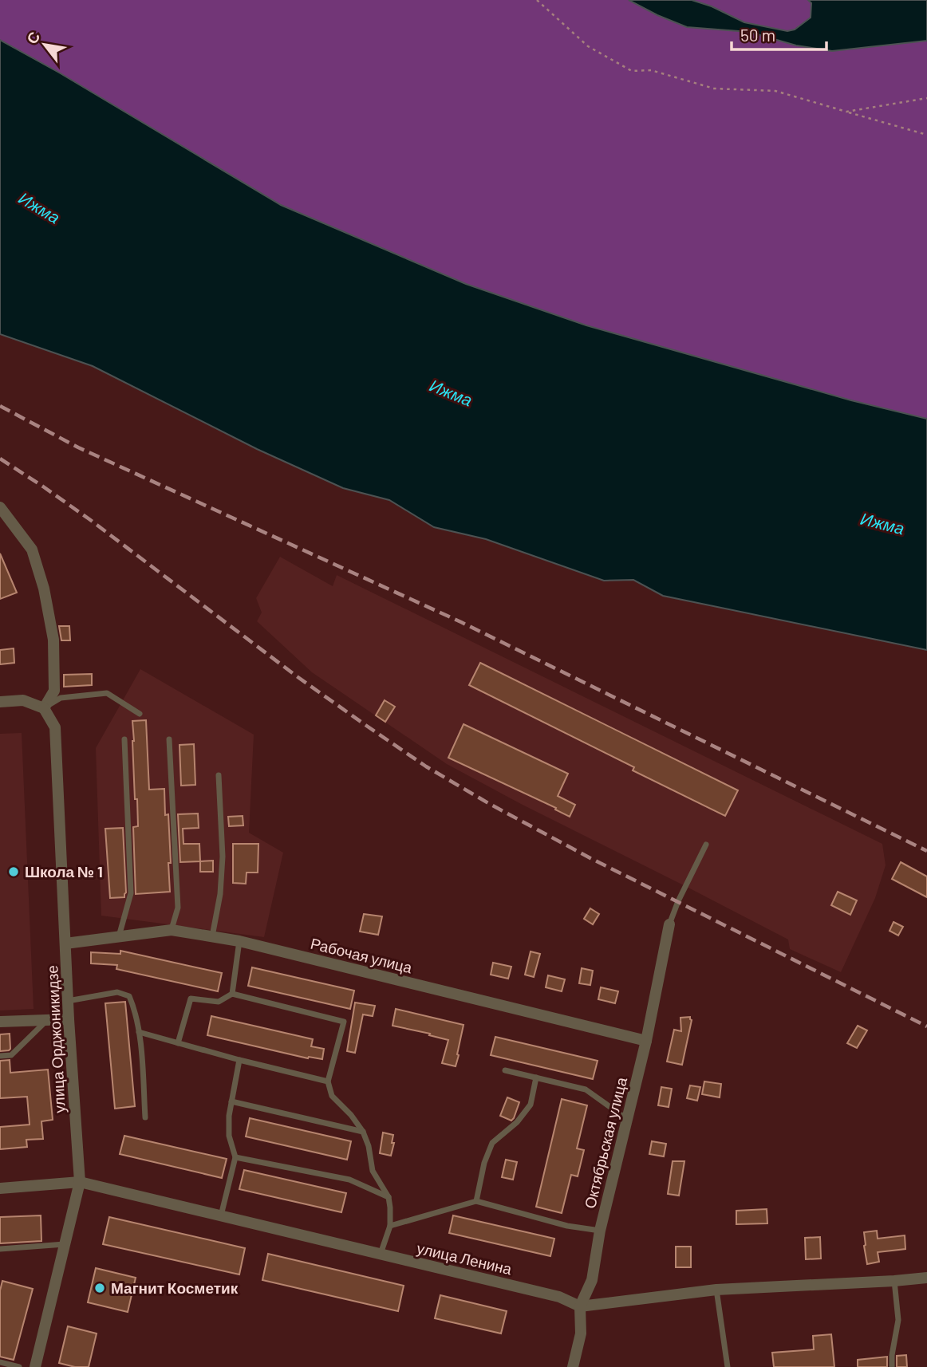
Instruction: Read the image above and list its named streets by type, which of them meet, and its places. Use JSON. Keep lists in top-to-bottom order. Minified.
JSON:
{"streets":{"street":["Рабочая улица","улица Орджоникидзе","Октябрьская улица","улица Ленина"]},"crossings":[["Рабочая улица","улица Орджоникидзе"],["Рабочая улица","Октябрьская улица"],["улица Орджоникидзе","улица Ленина"],["Октябрьская улица","улица Ленина"]],"water":["Ижма"],"places":["Школа № 1","Магнит Косметик"],"scale_bar":"50 m","north":"top left"}
